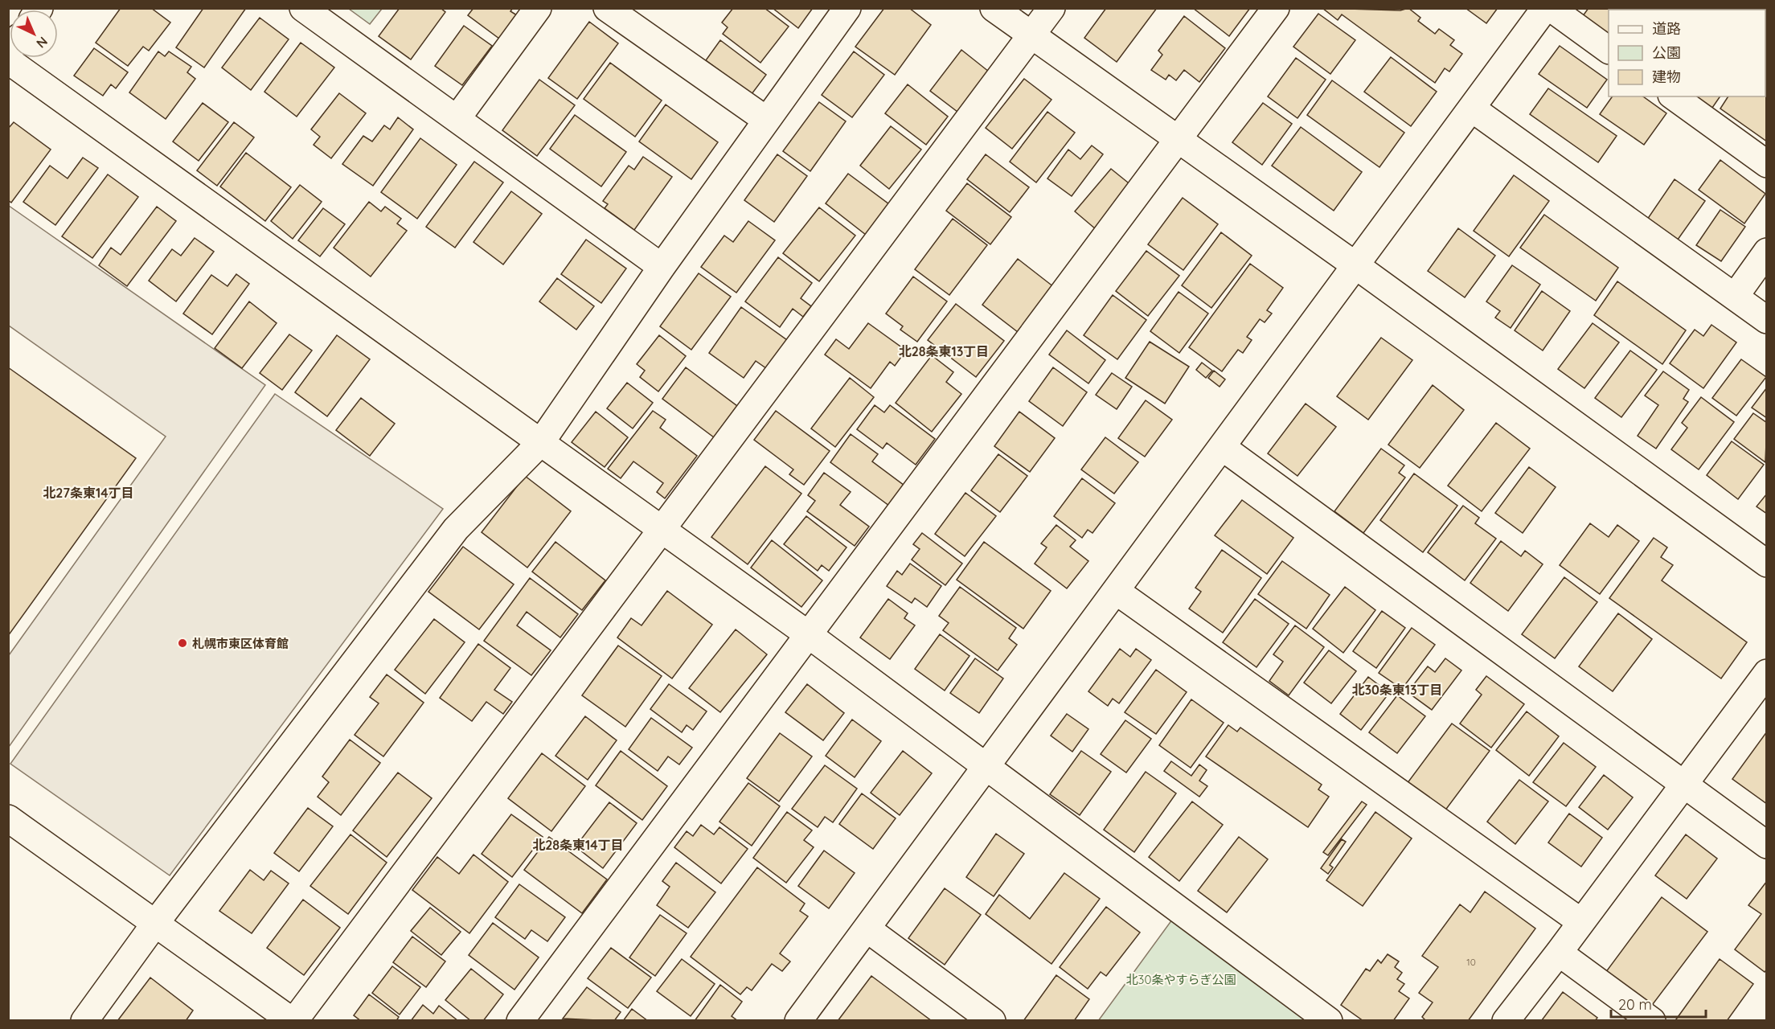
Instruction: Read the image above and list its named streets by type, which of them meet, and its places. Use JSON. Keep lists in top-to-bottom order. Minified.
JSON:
{"districts":["北28条東13丁目","北27条東14丁目","北30条東13丁目","北28条東14丁目"],"parks":["北30条やすらぎ公園"],"places":["札幌市東区体育館"],"house_numbers":["10"],"legend":["道路","公園","建物"],"scale_bar":"20 m","north":"bottom right"}
